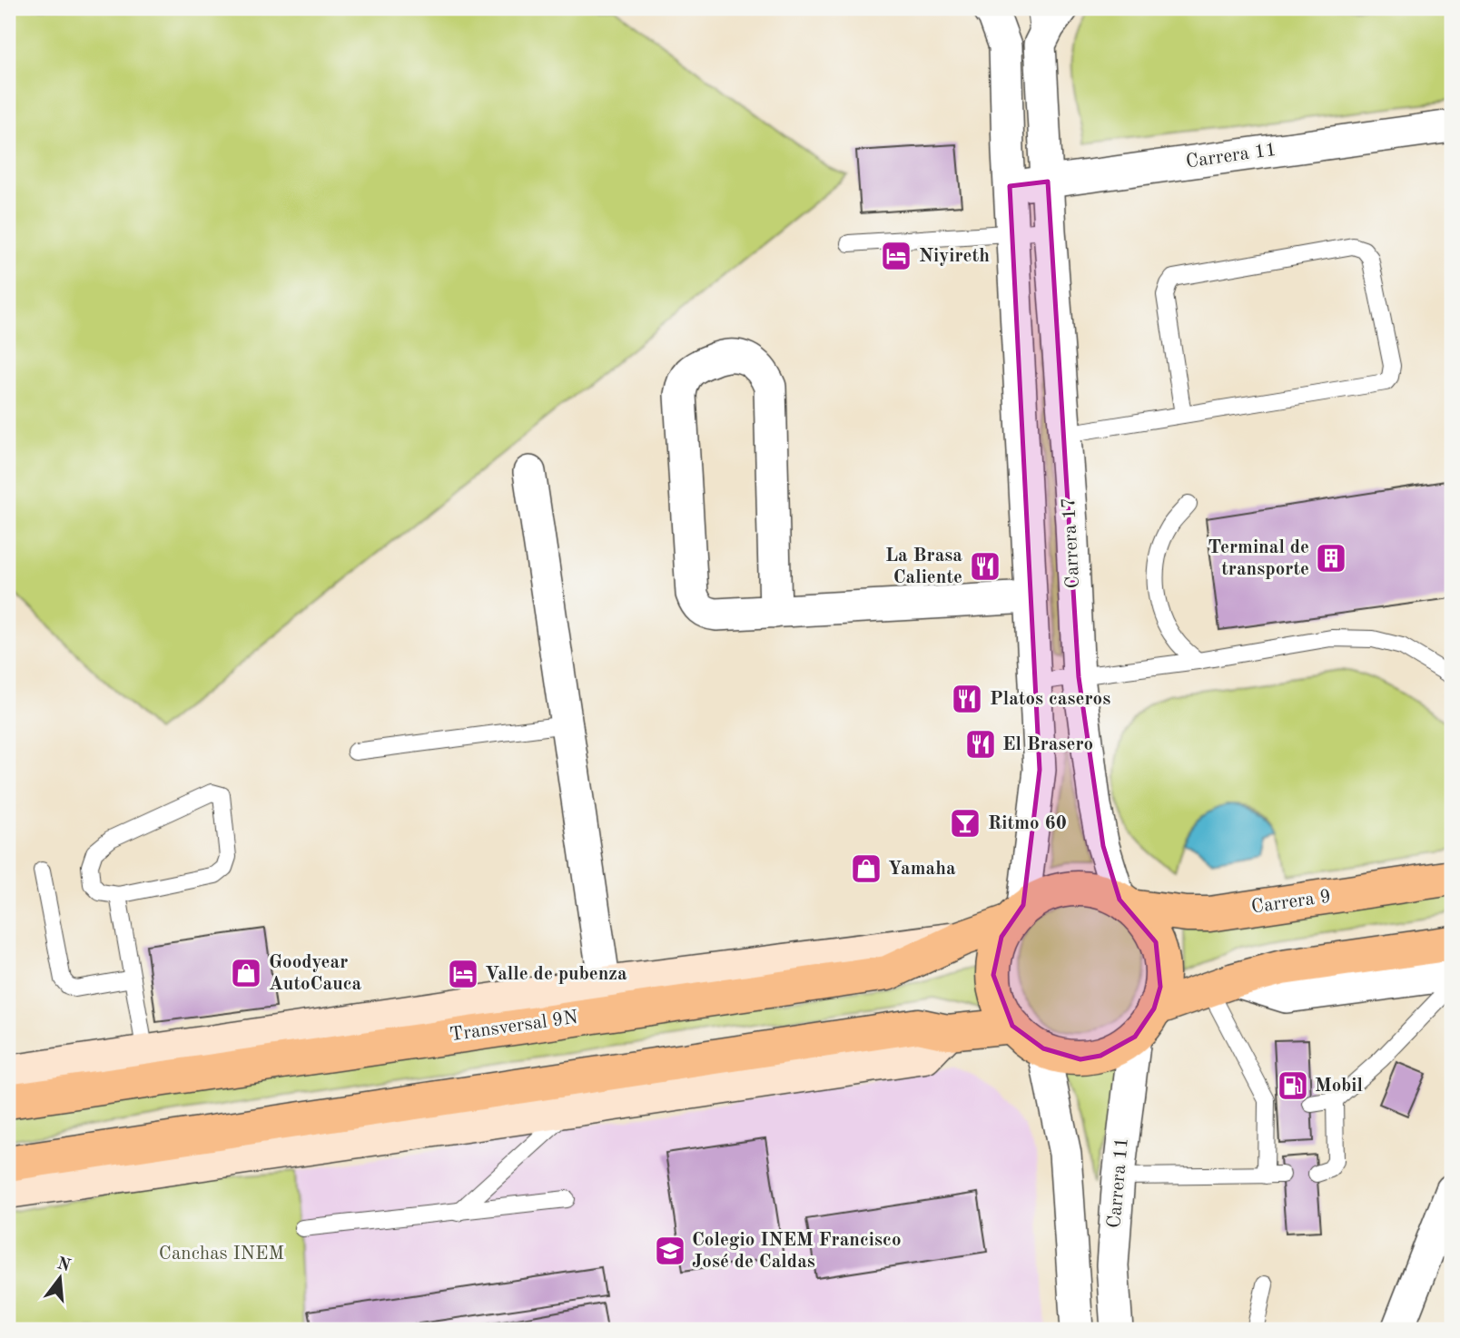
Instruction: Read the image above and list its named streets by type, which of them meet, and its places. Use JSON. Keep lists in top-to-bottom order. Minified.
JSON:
{"streets":{"main road":["Carrera 9","Transversal 9N"],"street":["Carrera 11","Carrera 17"]},"crossings":[["Carrera 11","Carrera 17"],["Carrera 11","Carrera 9"],["Carrera 11","Transversal 9N"],["Carrera 17","Carrera 9"],["Carrera 17","Transversal 9N"],["Carrera 9","Transversal 9N"]],"parks":["Canchas INEM"],"places":{"hotel":["Niyireth","Valle de pubenza"],"building":["Terminal de transporte"],"restaurant":["La Brasa Caliente","Platos caseros","El Brasero"],"bar":["Ritmo 60"],"shop":["Yamaha","Goodyear AutoCauca"],"fuel station":["Mobil"],"school or university":["Colegio INEM Francisco José de Caldas"]},"north":"top"}
